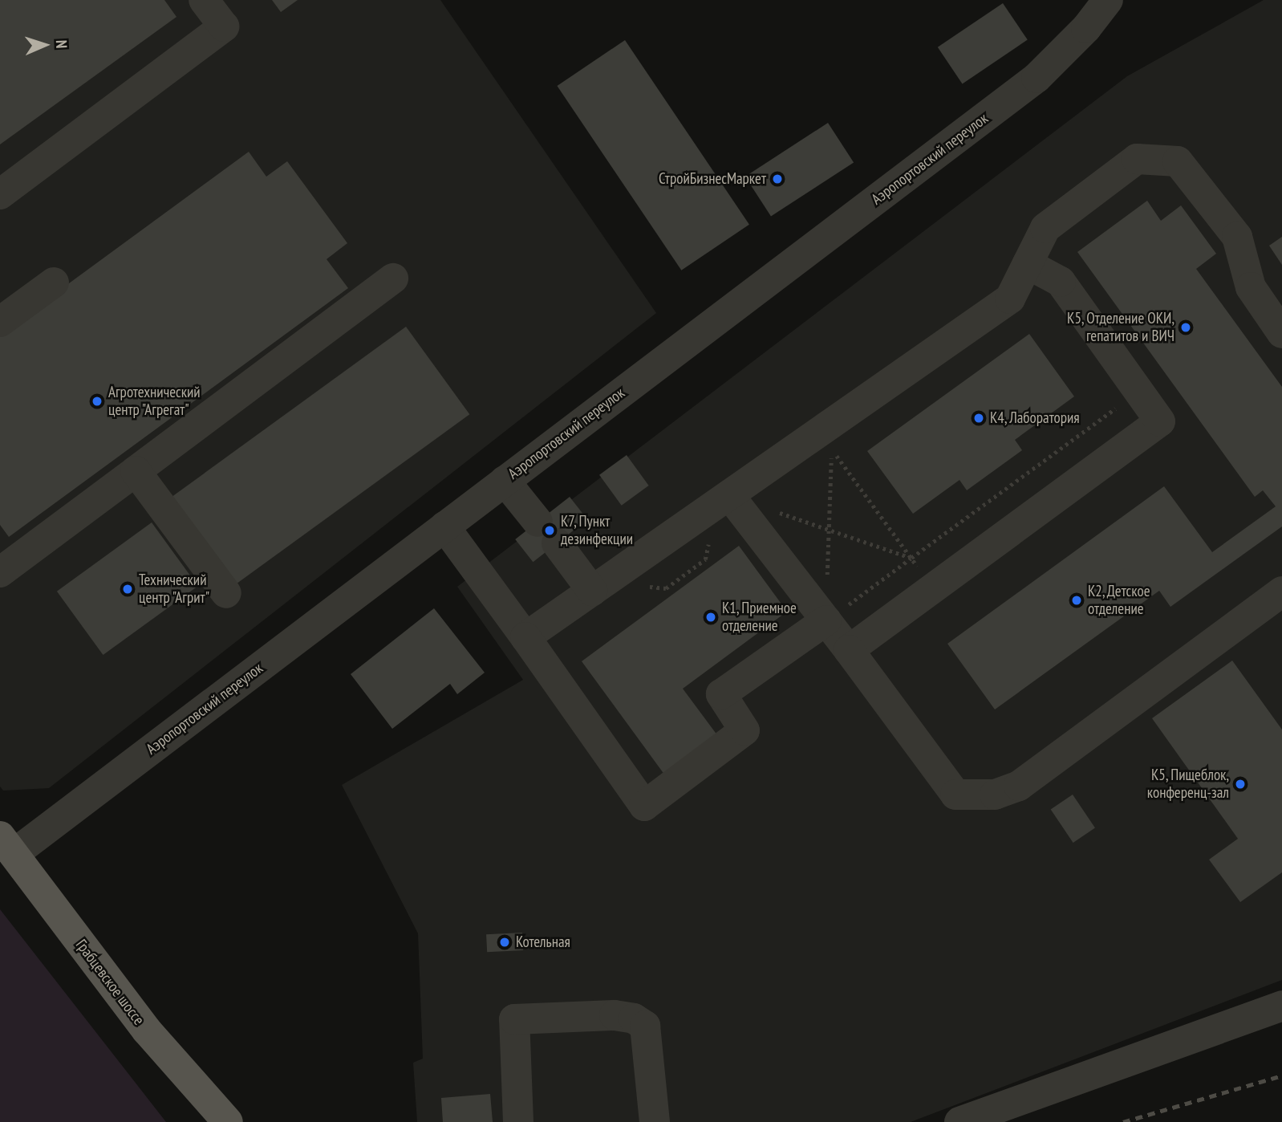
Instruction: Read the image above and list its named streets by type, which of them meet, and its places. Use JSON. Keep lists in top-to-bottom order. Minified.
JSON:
{"streets":{"main road":["Грабцевское шоссе"],"street":["Аэропортовский переулок"]},"crossings":[["Аэропортовский переулок","Грабцевское шоссе"]],"places":["СтройБизнесМаркет","К5, Отделение ОКИ, гепатитов и ВИЧ","Агротехнический центр \"Агрегат\"","К4, Лаборатория","К7, Пункт дезинфекции","Технический центр \"Агрит\"","К2, Детское отделение","К1, Приемное отделение","К5, Пищеблок, конференц-зал","Котельная"],"north":"right"}
